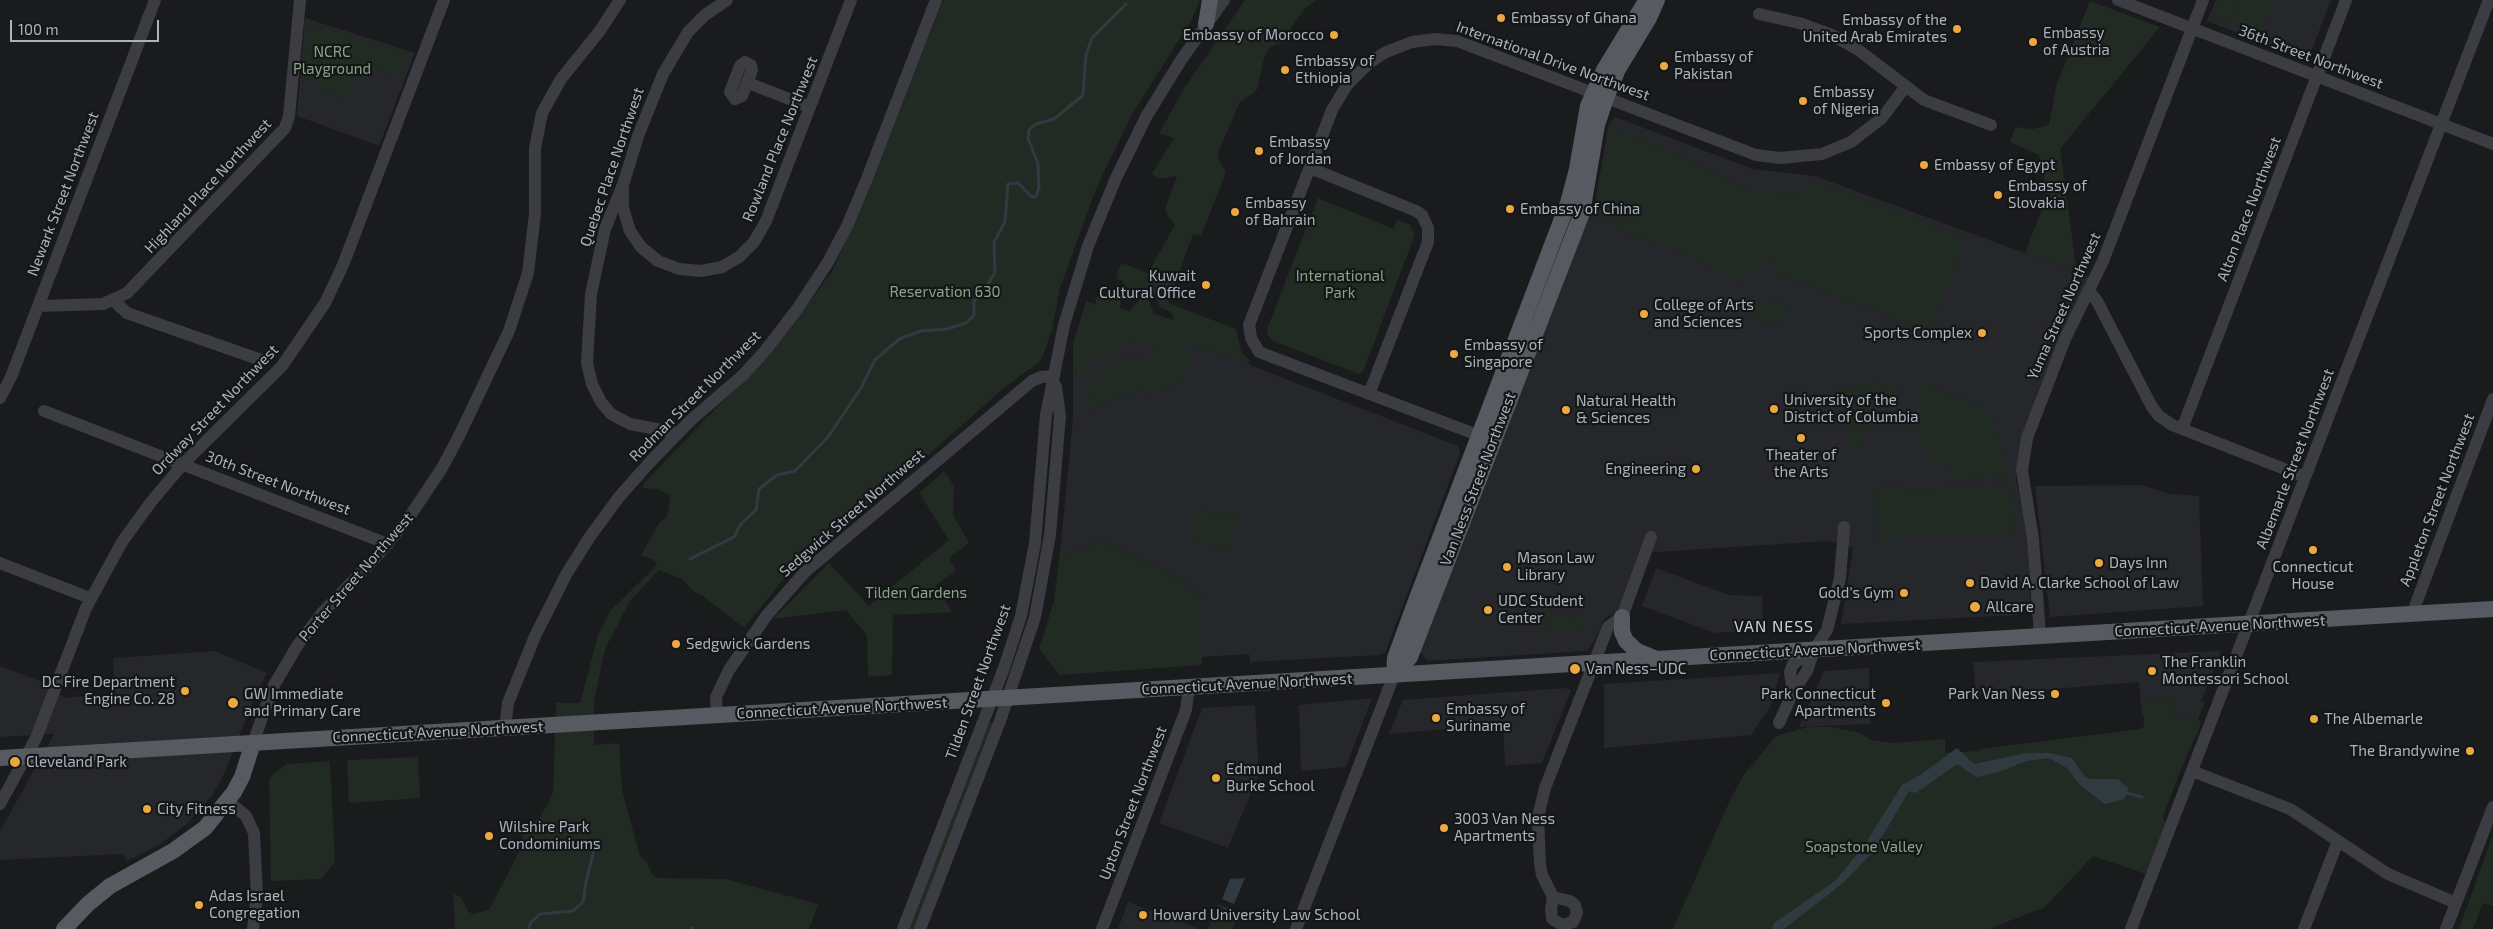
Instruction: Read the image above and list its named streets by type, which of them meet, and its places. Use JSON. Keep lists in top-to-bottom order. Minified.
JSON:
{"streets":{"main road":["Van Ness Street Northwest","Porter Street Northwest","Connecticut Avenue Northwest"],"street":["36th Street Northwest","International Drive Northwest","Rowland Place Northwest","Quebec Place Northwest","Highland Place Northwest","Newark Street Northwest","Alton Place Northwest","Yuma Street Northwest","Rodman Street Northwest","Ordway Street Northwest","Albemarle Street Northwest","30th Street Northwest","Appleton Street Northwest","Sedgwick Street Northwest","Tilden Street Northwest","Upton Street Northwest"]},"crossings":[["36th Street Northwest","Alton Place Northwest"],["36th Street Northwest","Yuma Street Northwest"],["36th Street Northwest","Albemarle Street Northwest"],["International Drive Northwest","Van Ness Street Northwest"],["Rowland Place Northwest","Quebec Place Northwest"],["Quebec Place Northwest","Rodman Street Northwest"],["Highland Place Northwest","Newark Street Northwest"],["Yuma Street Northwest","Connecticut Avenue Northwest"],["Rodman Street Northwest","Connecticut Avenue Northwest"],["Ordway Street Northwest","30th Street Northwest"],["Ordway Street Northwest","Connecticut Avenue Northwest"],["Albemarle Street Northwest","Connecticut Avenue Northwest"],["Van Ness Street Northwest","Connecticut Avenue Northwest"],["30th Street Northwest","Porter Street Northwest"],["Appleton Street Northwest","Connecticut Avenue Northwest"],["Sedgwick Street Northwest","Connecticut Avenue Northwest"],["Sedgwick Street Northwest","Tilden Street Northwest"],["Porter Street Northwest","Connecticut Avenue Northwest"],["Connecticut Avenue Northwest","Tilden Street Northwest"],["Connecticut Avenue Northwest","Upton Street Northwest"]],"districts":["VAN NESS"],"parks":["NCRC Playground","International Park","Reservation 630","Tilden Gardens","Soapstone Valley"],"places":["Embassy of Ghana","Embassy of the United Arab Emirates","Embassy of Morocco","Embassy of Austria","Embassy of Pakistan","Embassy of Ethiopia","Embassy of Nigeria","Embassy of Jordan","Embassy of Egypt","Embassy of Slovakia","Embassy of China","Embassy of Bahrain","Kuwait Cultural Office","College of Arts and Sciences","Sports Complex","Embassy of Singapore","University of the District of Columbia","Natural Health & Sciences","Theater of the Arts","Engineering","Connecticut House","Days Inn","Mason Law Library","David A. Clarke School of Law","Gold's Gym","Allcare","UDC Student Center","Sedgwick Gardens","Van Ness–UDC","The Franklin Montessori School","DC Fire Department Engine Co. 28","Park Van Ness","GW Immediate and Primary Care","Park Connecticut Apartments","Embassy of Suriname","The Albemarle","The Brandywine","Cleveland Park","Edmund Burke School","City Fitness","3003 Van Ness Apartments","Wilshire Park Condominiums","Adas Israel Congregation","Howard University Law School"],"scale_bar":"100 m"}
